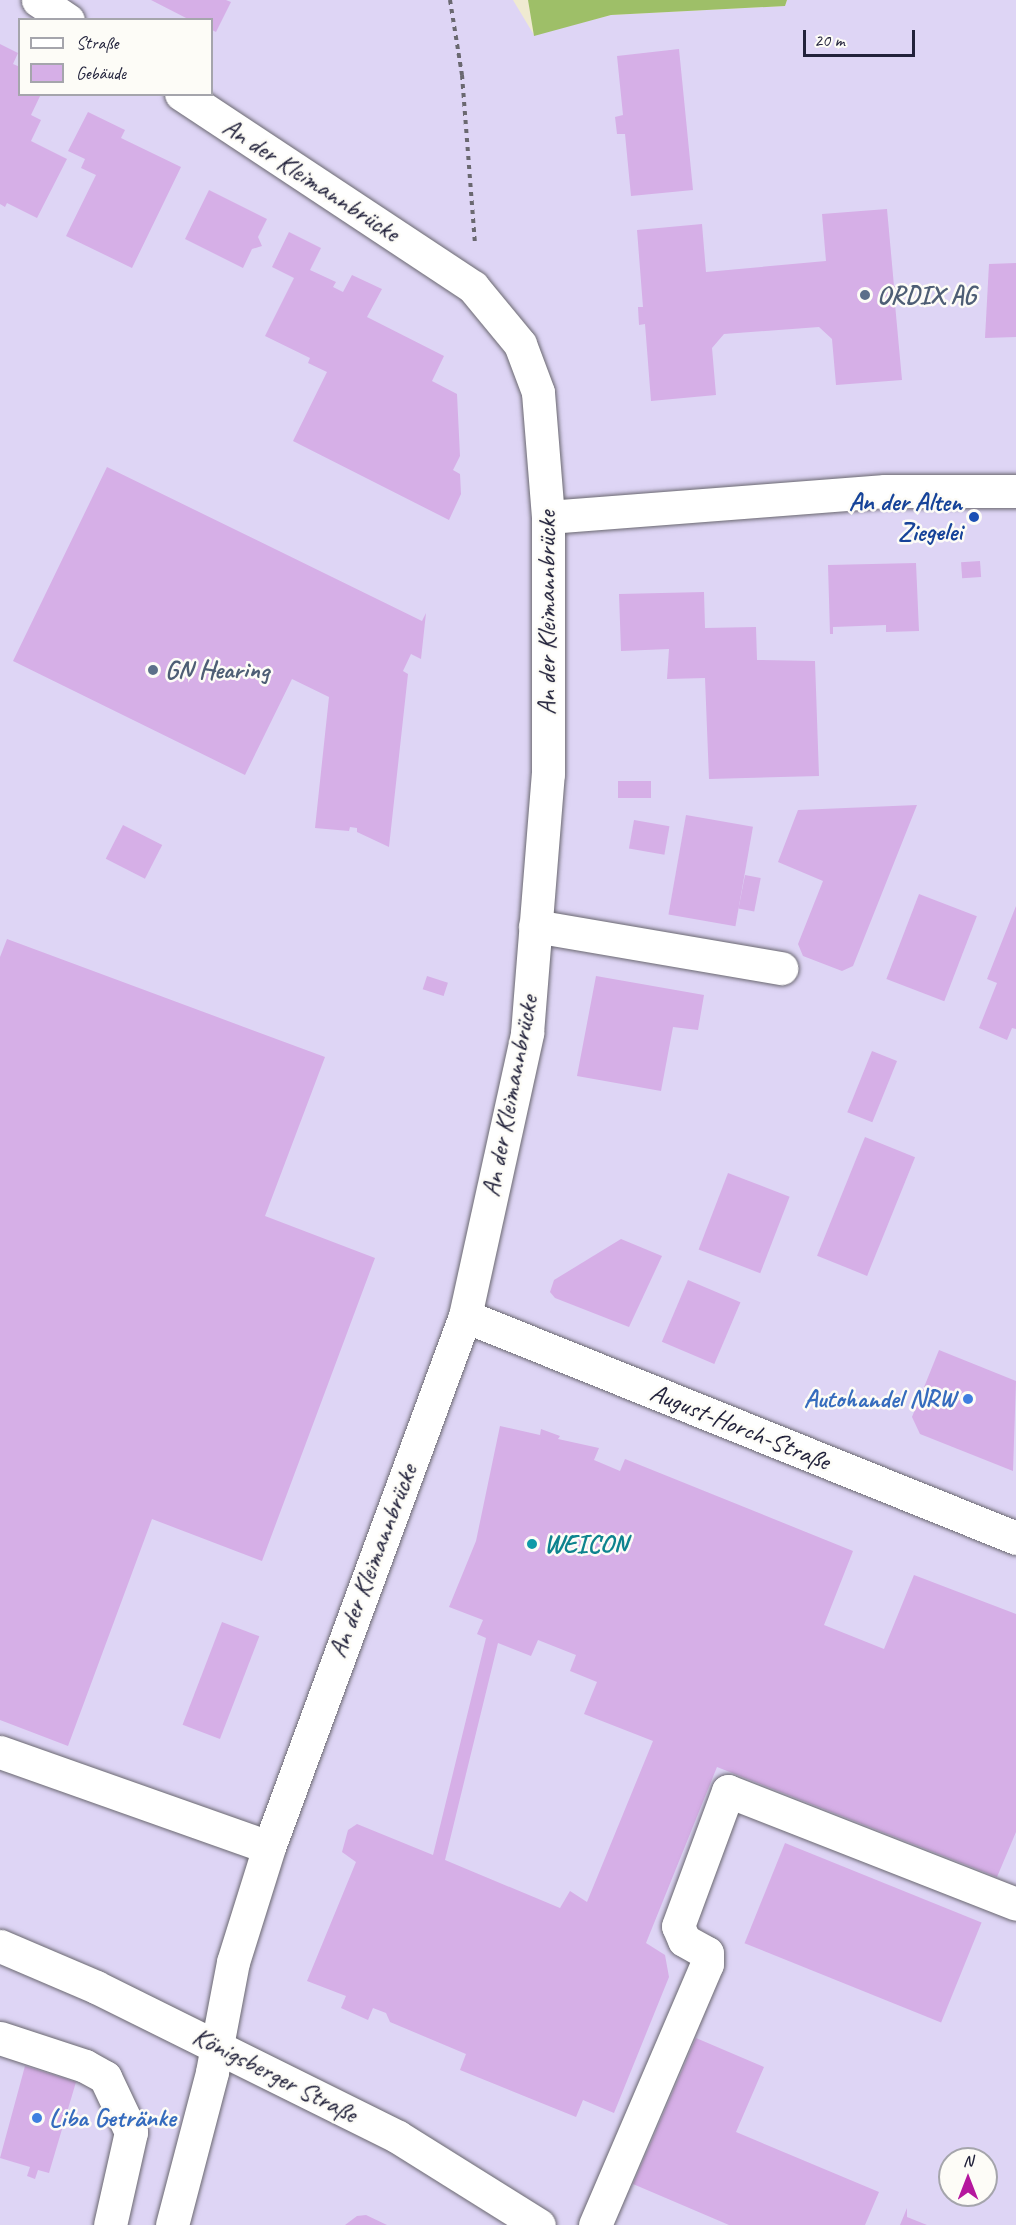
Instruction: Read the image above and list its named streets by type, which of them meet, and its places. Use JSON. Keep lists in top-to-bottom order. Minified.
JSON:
{"streets":{"street":["An der Kleimannbrücke","August-Horch-Straße","Königsberger Straße"]},"crossings":[["An der Kleimannbrücke","August-Horch-Straße"],["An der Kleimannbrücke","Königsberger Straße"]],"places":["ORDIX AG","An der Alten Ziegelei","GN Hearing","Autohandel NRW","WEICON","Liba Getränke"],"legend":["Straße","Gebäude"],"scale_bar":"20 m","north":"top"}
